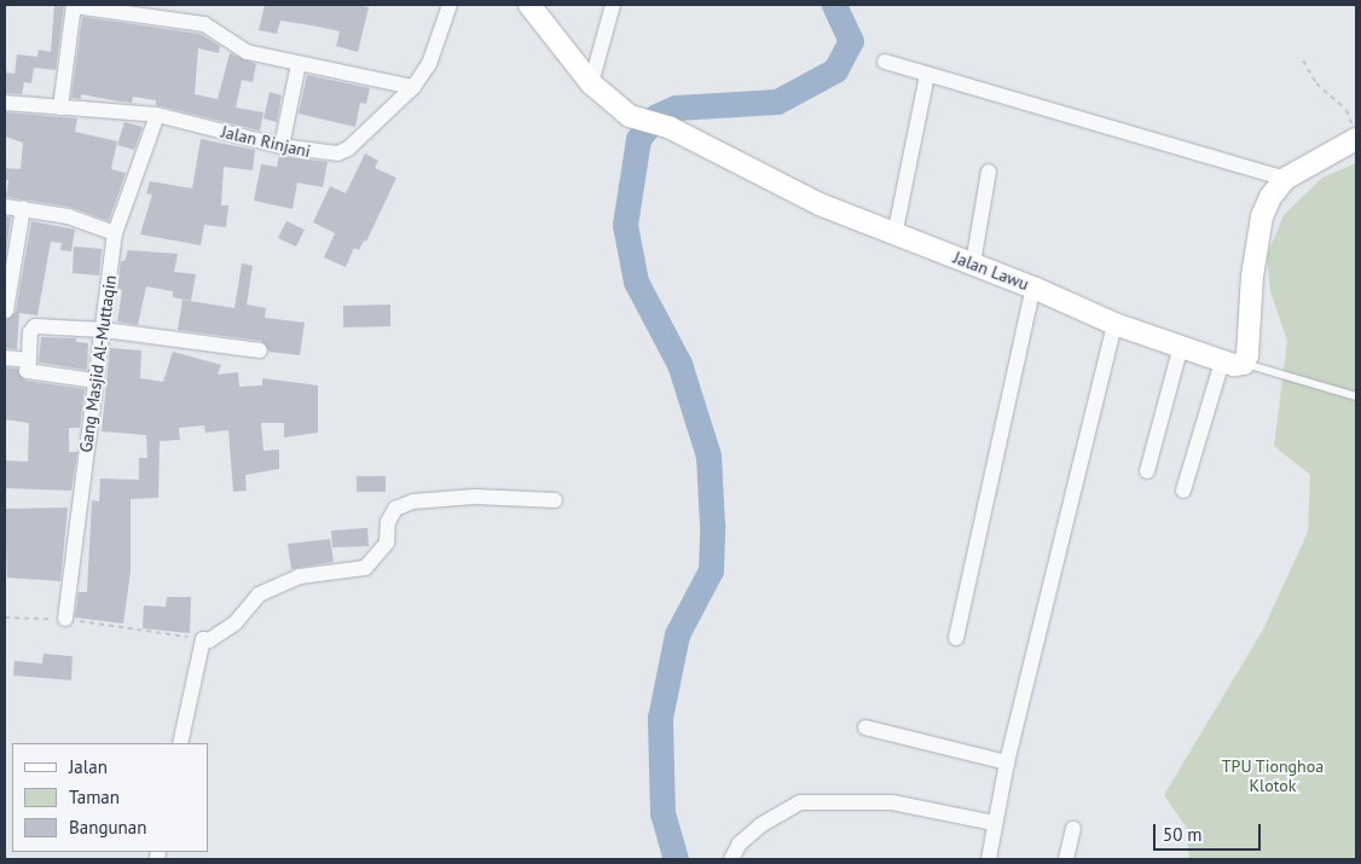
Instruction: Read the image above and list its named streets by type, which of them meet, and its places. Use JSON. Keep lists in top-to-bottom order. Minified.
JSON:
{"streets":{"street":["Jalan Rinjani","Jalan Lawu","Gang Masjid Al-Muttaqin"]},"crossings":[["Jalan Rinjani","Gang Masjid Al-Muttaqin"]],"parks":["TPU Tionghoa Klotok"],"legend":["Jalan","Taman","Bangunan"],"scale_bar":"50 m"}
